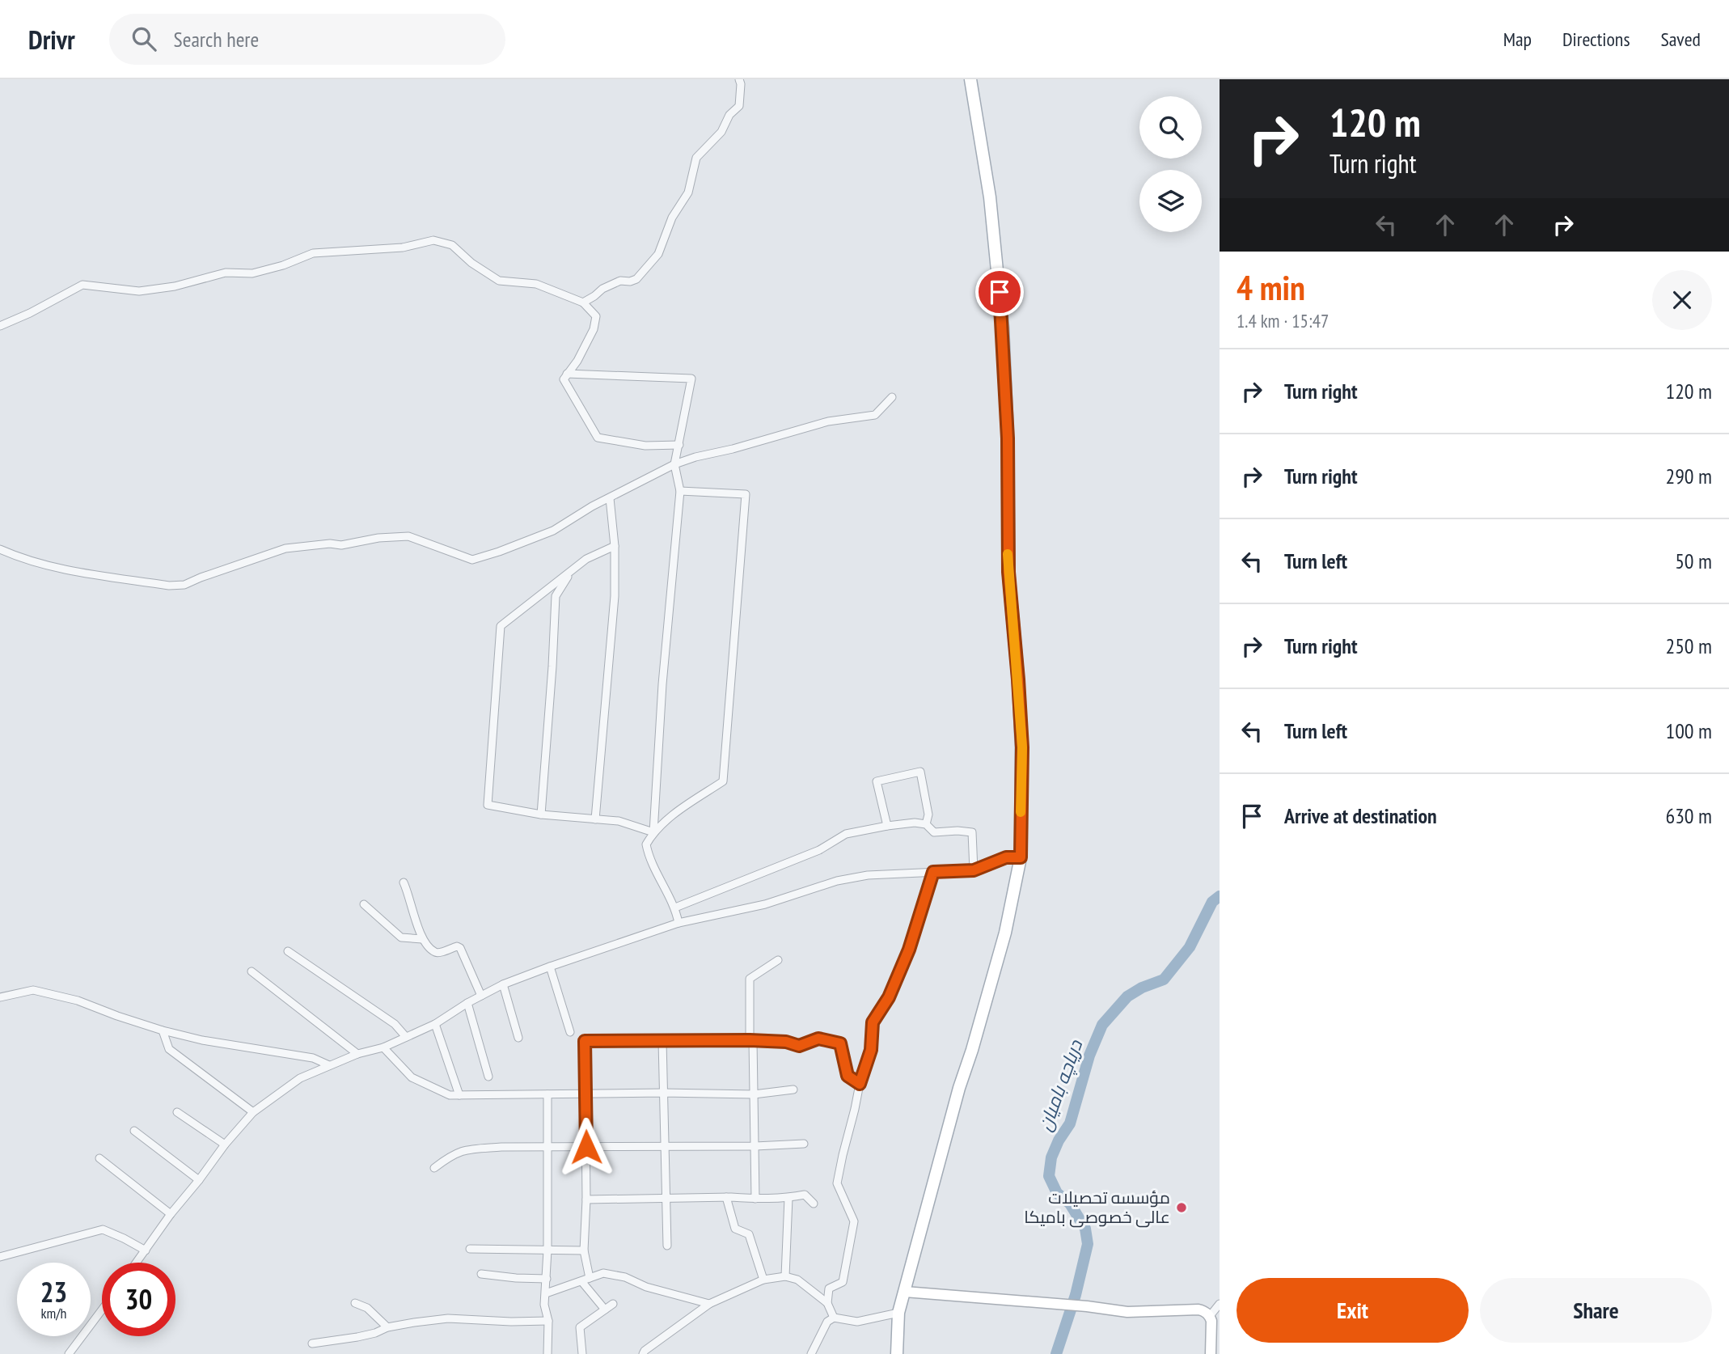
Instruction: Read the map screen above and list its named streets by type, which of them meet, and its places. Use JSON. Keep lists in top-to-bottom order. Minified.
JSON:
{"water":["دریاچه بامیان"],"places":["مؤسسه تحصیلات عالی خصوصی بامیکا"],"page":{"header":"Drivr","search":"Search here","nav":["Map","Directions","Saved"],"turn":["120 m","Turn right"],"heading":["4 min","1.4 km · 15:47"],"list":[{"name":"Turn right","value":"120 m"},{"name":"Turn right","value":"290 m"},{"name":"Turn left","value":"50 m"},{"name":"Turn right","value":"250 m"},{"name":"Turn left","value":"100 m"},{"name":"Arrive at destination","value":"630 m"}],"speed":"23 km/h","limit":"30","buttons":["Exit","Share"]}}
